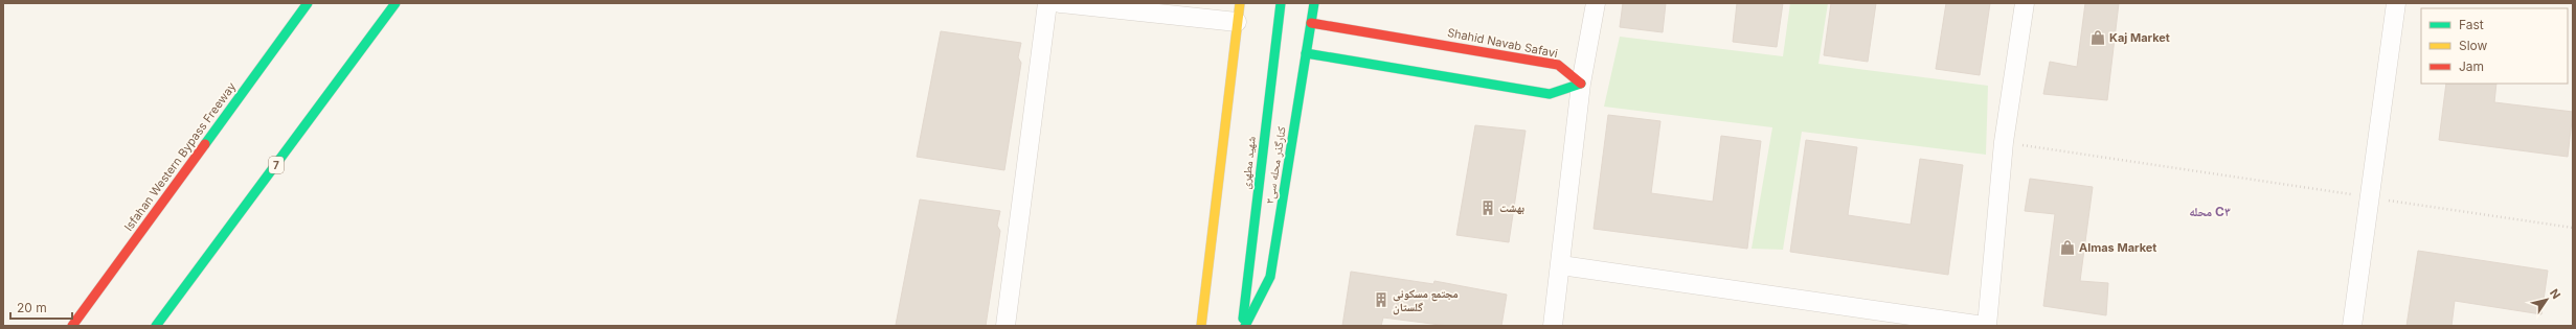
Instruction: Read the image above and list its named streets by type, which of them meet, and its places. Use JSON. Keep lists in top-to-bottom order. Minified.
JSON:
{"streets":{"main road":["Shahid Navab Safavi","Isfahan Western Bypass Freeway","شهید مطهری","7","کنارگذر محله سی۳"]},"crossings":[["Shahid Navab Safavi","کنارگذر محله سی۳"],["شهید مطهری","کنارگذر محله سی۳"]],"districts":["محله C۳"],"places":{"shop":["Kaj Market","Almas Market"],"building":["بهشت","مجتمع مسکونی گلستان"]},"legend":["Fast","Slow","Jam"],"scale_bar":"20 m","north":"top right"}
